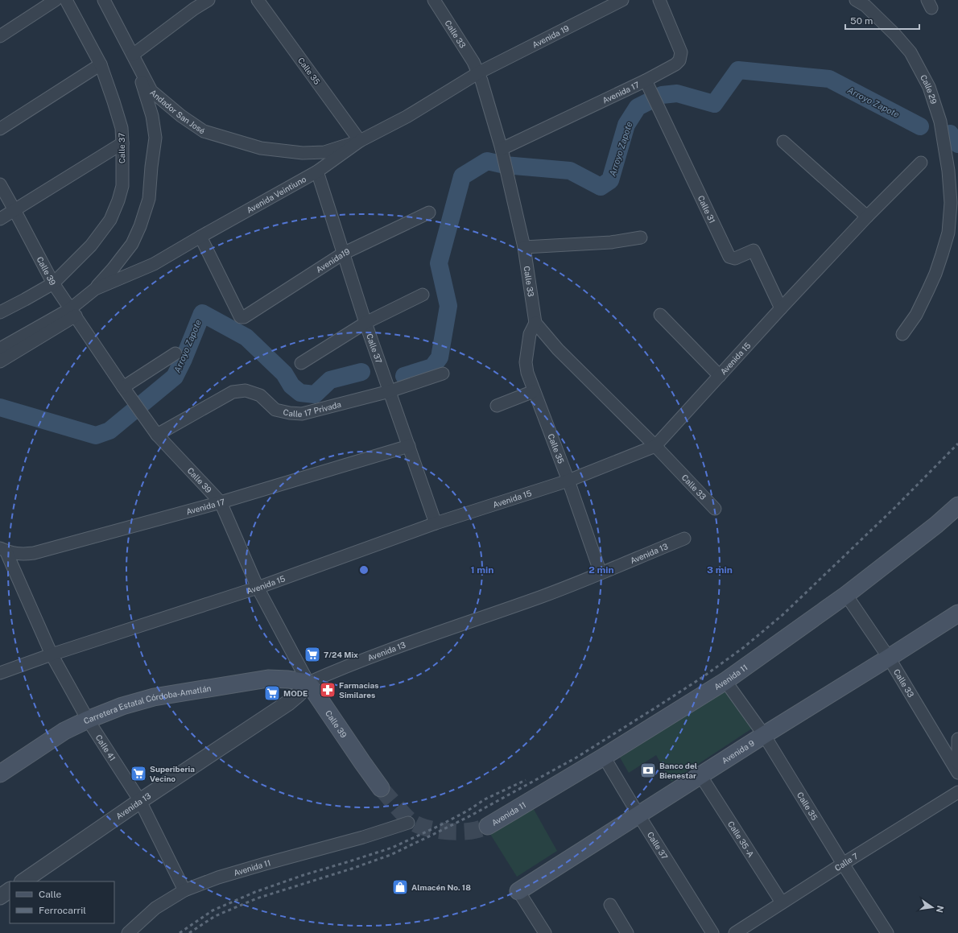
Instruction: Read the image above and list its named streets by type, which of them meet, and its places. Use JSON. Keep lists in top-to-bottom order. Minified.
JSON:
{"streets":{"main road":["Calle 39","Avenida 11","Carretera Estatal Córdoba-Amatlán","Avenida 9"],"street":["Calle 33","Avenida 19","Calle 35","Calle 29","Avenida 17","Andador San José","Calle 37","Avenida Veintiuno","Calle 31","Avenida19","Avenida 15","Calle 17 Privada","Avenida 13","Calle 41","Calle 35 -A","Calle 7"]},"crossings":[["Calle 33","Avenida 19"],["Calle 33","Calle 35"],["Calle 33","Avenida 17"],["Calle 33","Avenida Veintiuno"],["Calle 33","Avenida 15"],["Calle 33","Avenida 11"],["Calle 33","Avenida 9"],["Avenida 19","Avenida Veintiuno"],["Calle 35","Andador San José"],["Calle 35","Avenida Veintiuno"],["Calle 35","Avenida 15"],["Calle 35","Avenida 13"],["Calle 35","Avenida 11"],["Calle 35","Avenida 9"],["Calle 35","Calle 7"],["Avenida 17","Calle 37"],["Avenida 17","Calle 31"],["Avenida 17","Calle 39"],["Avenida 17","Calle 41"],["Andador San José","Avenida Veintiuno"],["Calle 37","Avenida Veintiuno"],["Calle 37","Avenida19"],["Calle 37","Calle 39"],["Calle 37","Avenida 15"],["Calle 37","Calle 17 Privada"],["Calle 37","Avenida 11"],["Calle 37","Avenida 9"],["Avenida Veintiuno","Avenida19"],["Avenida Veintiuno","Calle 39"],["Calle 31","Avenida 15"],["Calle 39","Avenida 15"],["Calle 39","Calle 17 Privada"],["Calle 39","Avenida 13"],["Calle 39","Carretera Estatal Córdoba-Amatlán"],["Avenida 15","Calle 41"],["Avenida 13","Carretera Estatal Córdoba-Amatlán"],["Avenida 13","Calle 41"],["Avenida 11","Calle 41"],["Carretera Estatal Córdoba-Amatlán","Calle 41"],["Avenida 9","Calle 35 -A"],["Calle 35 -A","Calle 7"]],"water":["Arroyo Zapote"],"places":{"supermarket":["7/24 Mix","MODE","Superiberia Vecino"],"pharmacy":["Farmacias Similares"],"bank":["Banco del Bienestar"],"shop":["Almacén No. 18"]},"legend":["Calle","Ferrocarril"],"scale_bar":"50 m","north":"right","rings":["1 min","2 min","3 min"]}
